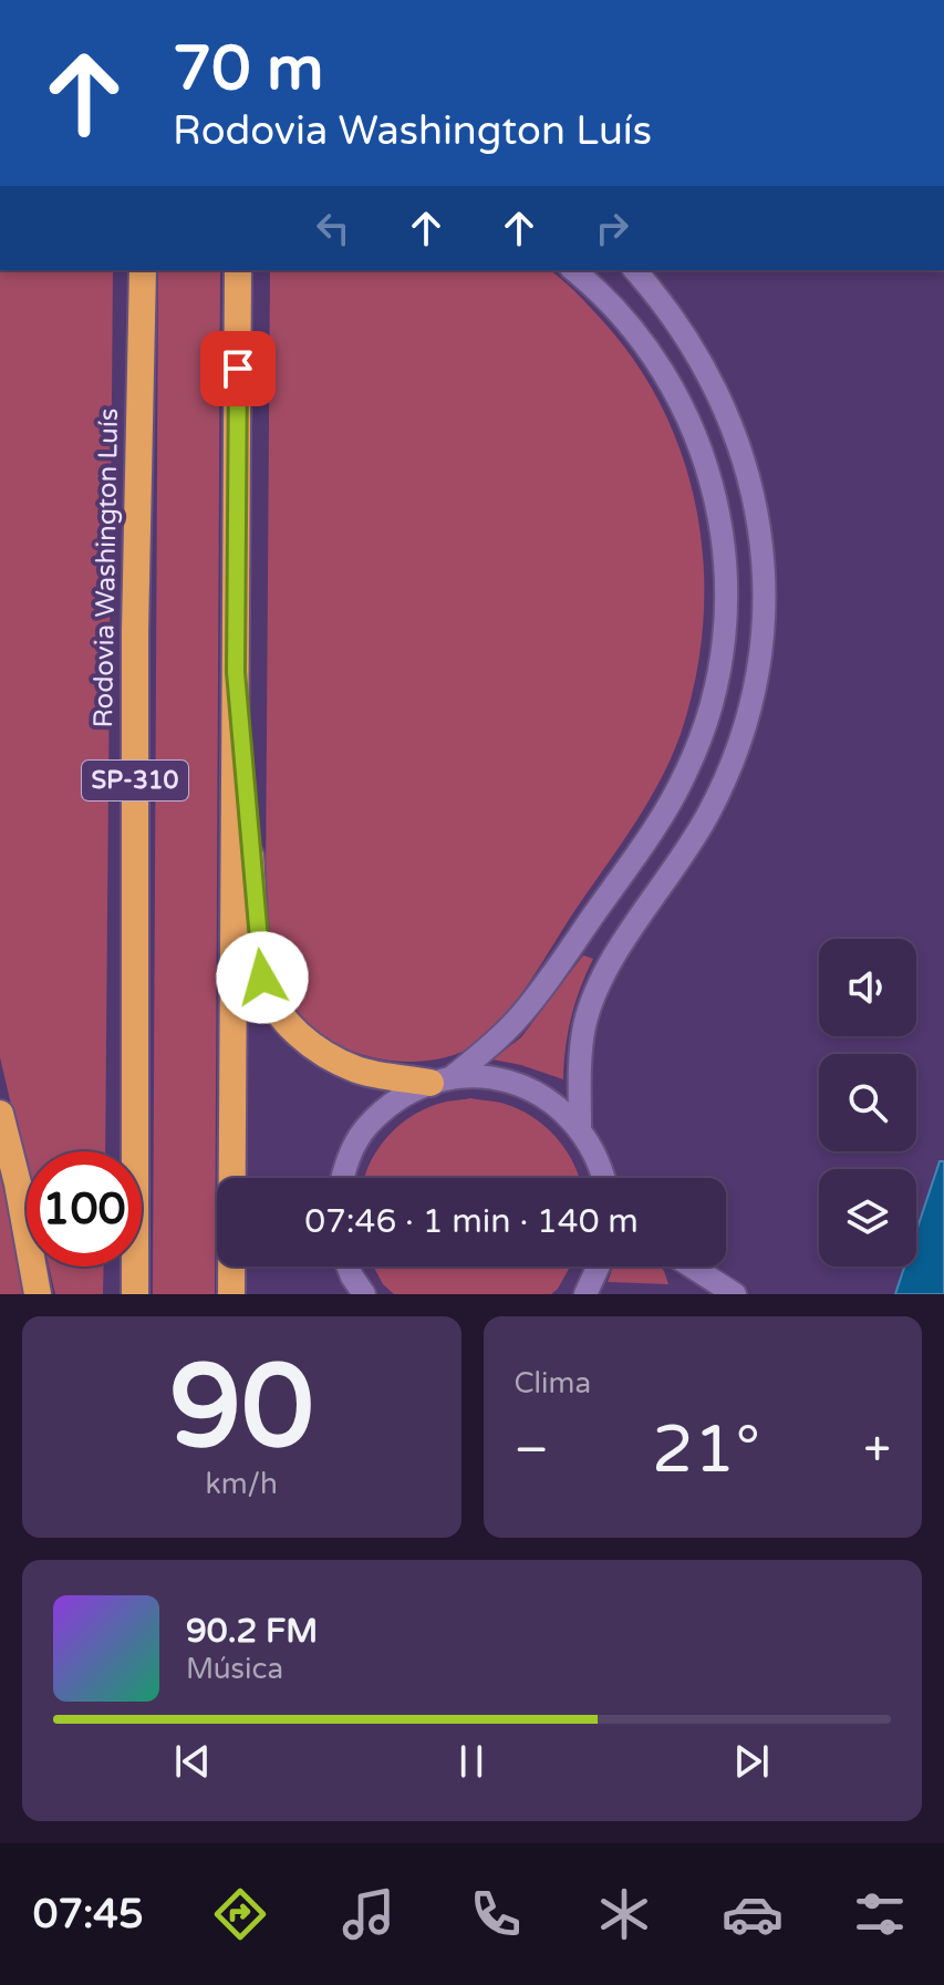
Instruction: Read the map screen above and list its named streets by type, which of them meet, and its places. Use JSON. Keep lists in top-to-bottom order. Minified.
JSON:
{"streets":{"highway":["Rodovia Washington Luís","SP-310"]},"page":{"turn":["70 m","Rodovia Washington Luís"],"limit":"100","trip":"07:46 · 1 min · 140 m","tile":[["90","km/h"],"Clima"],"heat":["−","21°","+"],"song":["90.2 FM","Música"],"tabs":"07:45"}}
